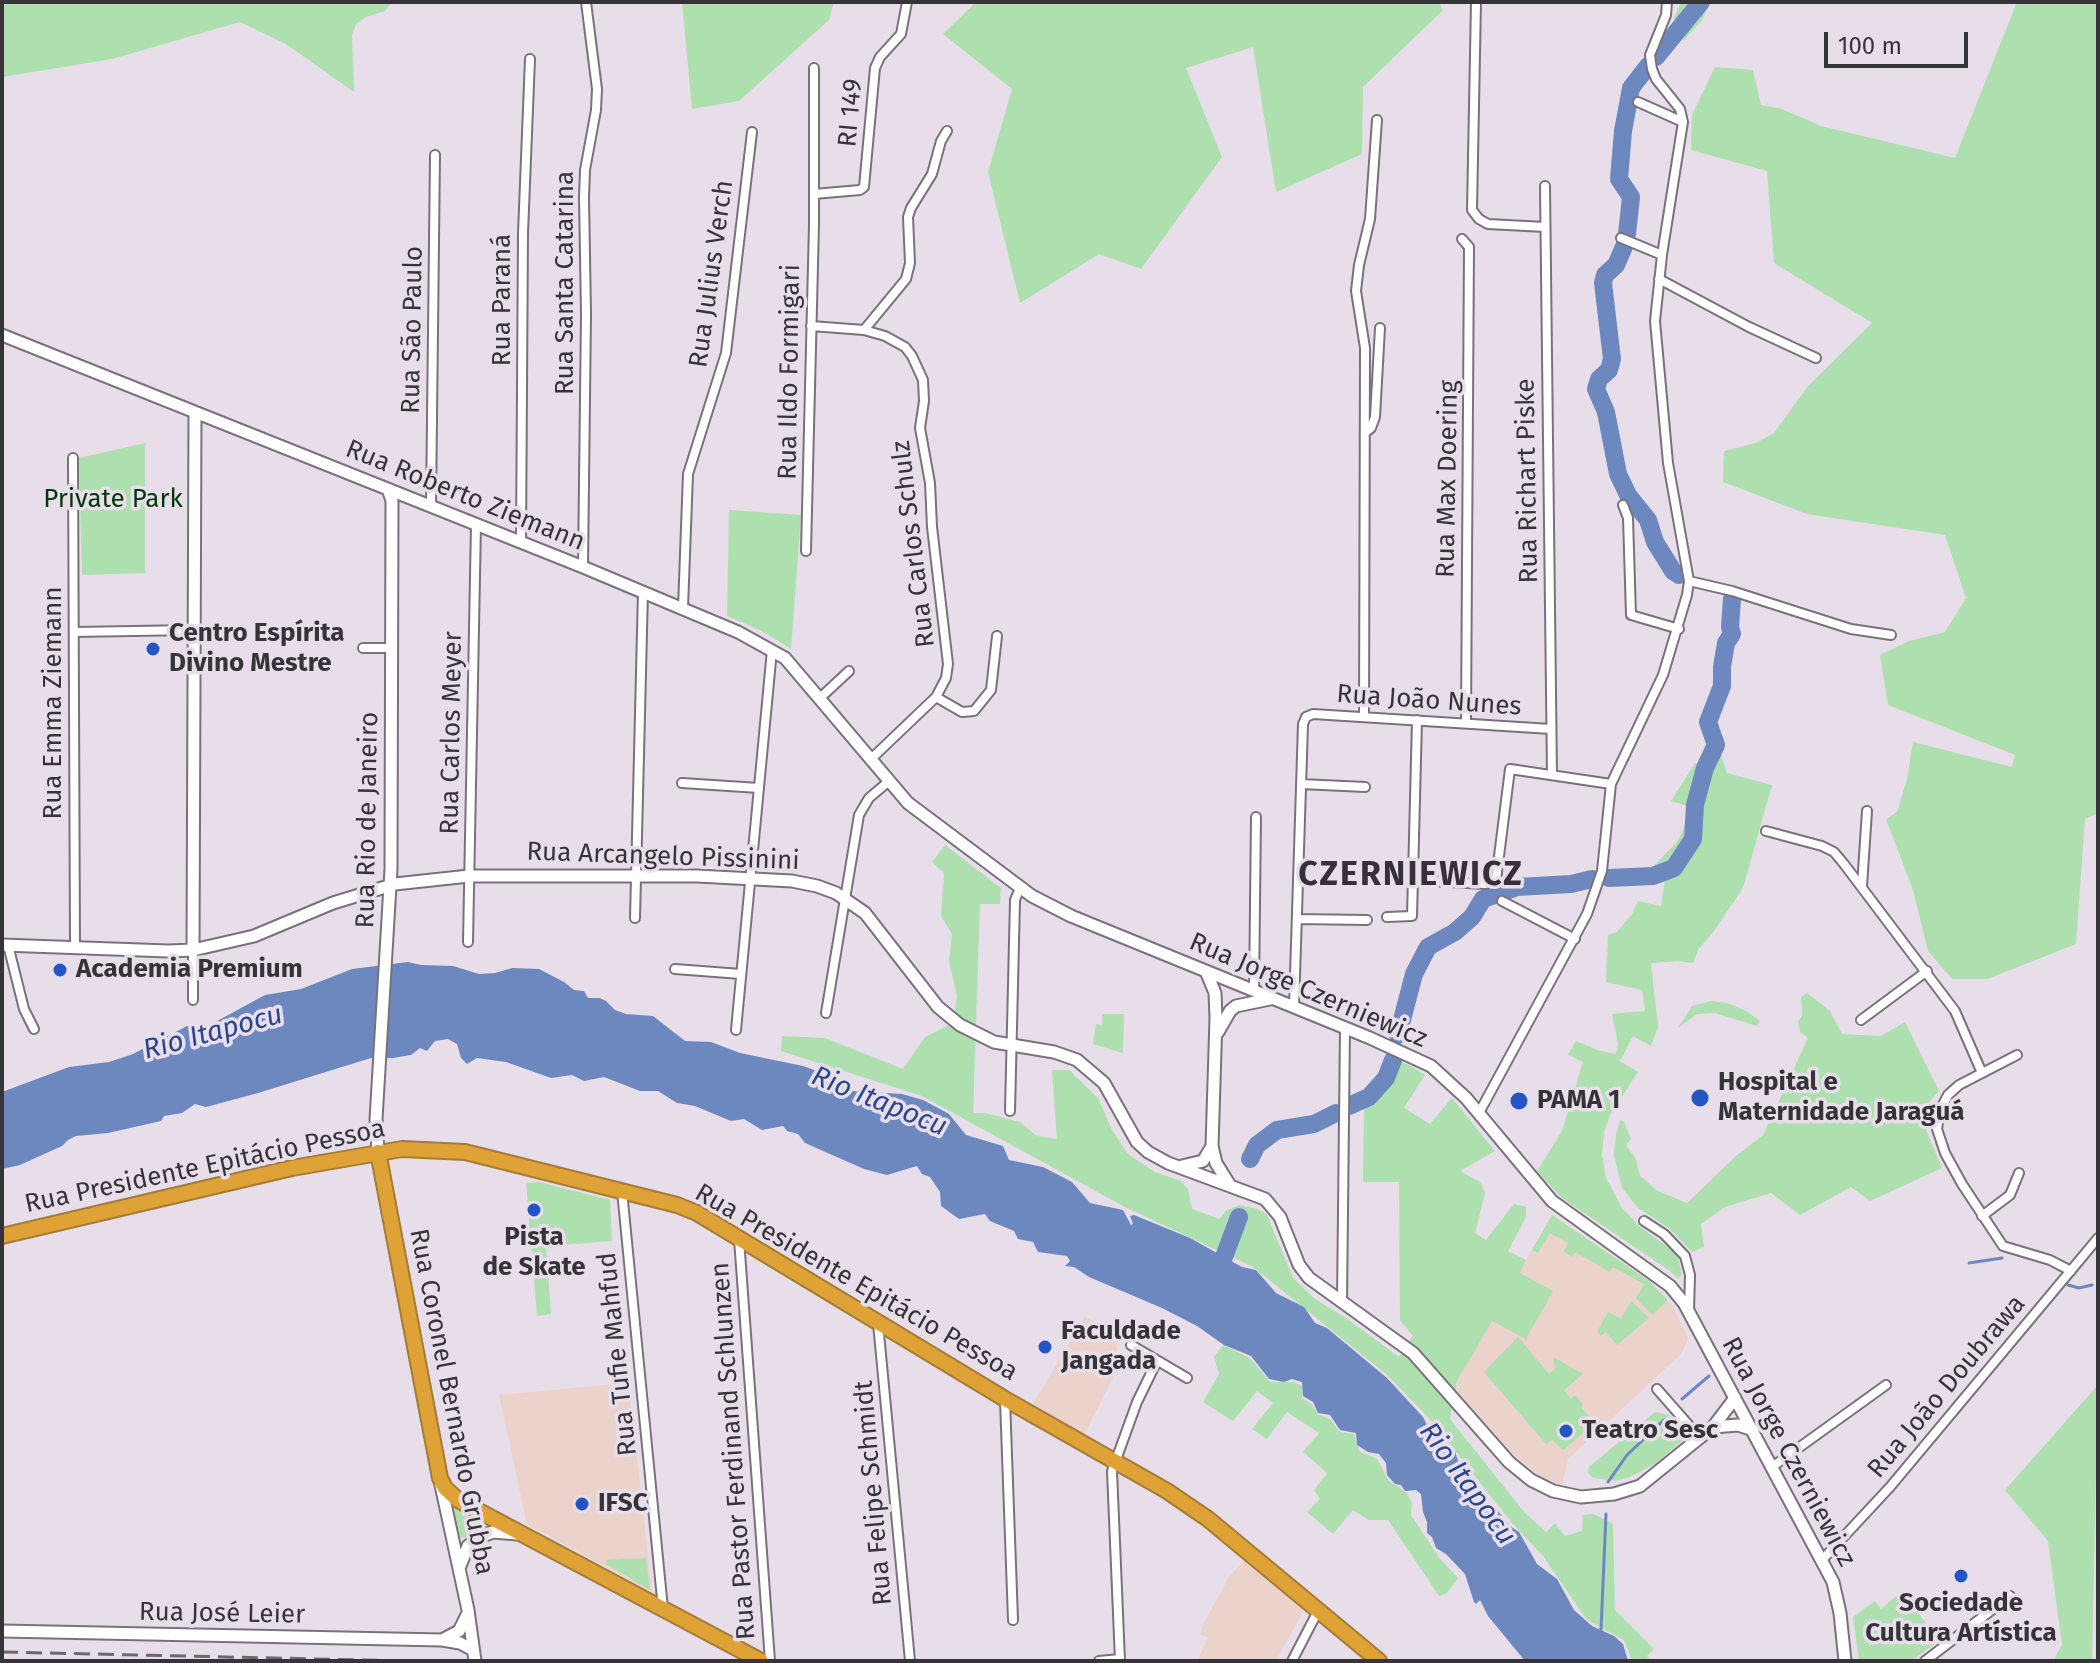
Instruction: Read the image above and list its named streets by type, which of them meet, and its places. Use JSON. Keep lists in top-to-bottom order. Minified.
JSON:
{"streets":{"highway":["Rua Presidente Epitácio Pessoa","Rua Coronel Bernardo Grubba"],"main road":["Rua Roberto Ziemann","Rua Rio de Janeiro","Rua Arcangelo Pissinini","Rua Jorge Czerniewicz","Rua José Leier"],"street":["RI 149","Rua Julius Verch","Rua Santa Catarina","Rua Paraná","Rua São Paulo","Rua Ildo Formigari","Rua Max Doering","Rua Richart Piske","Rua Carlos Schulz","Rua João Nunes","Rua Emma Ziemann","Rua Carlos Meyer","Rua Tufie Mahfud","Rua João Doubrawa","Rua Pastor Ferdinand Schlunzen","Rua Felipe Schmidt"]},"crossings":[["RI 149","Rua Ildo Formigari"],["Rua Julius Verch","Rua Roberto Ziemann"],["Rua Santa Catarina","Rua Roberto Ziemann"],["Rua Paraná","Rua Roberto Ziemann"],["Rua São Paulo","Rua Roberto Ziemann"],["Rua Ildo Formigari","Rua Carlos Schulz"],["Rua Max Doering","Rua João Nunes"],["Rua Richart Piske","Rua João Nunes"],["Rua Roberto Ziemann","Rua Carlos Schulz"],["Rua Roberto Ziemann","Rua Carlos Meyer"],["Rua Roberto Ziemann","Rua Rio de Janeiro"],["Rua Roberto Ziemann","Rua Jorge Czerniewicz"],["Rua Carlos Schulz","Rua Jorge Czerniewicz"],["Rua Emma Ziemann","Rua Arcangelo Pissinini"],["Rua Carlos Meyer","Rua Arcangelo Pissinini"],["Rua Rio de Janeiro","Rua Arcangelo Pissinini"],["Rua Rio de Janeiro","Rua Presidente Epitácio Pessoa"],["Rua Rio de Janeiro","Rua Coronel Bernardo Grubba"],["Rua Arcangelo Pissinini","Rua Jorge Czerniewicz"],["Rua Jorge Czerniewicz","Rua João Doubrawa"],["Rua Presidente Epitácio Pessoa","Rua Tufie Mahfud"],["Rua Presidente Epitácio Pessoa","Rua Coronel Bernardo Grubba"],["Rua Presidente Epitácio Pessoa","Rua Pastor Ferdinand Schlunzen"],["Rua Presidente Epitácio Pessoa","Rua Felipe Schmidt"],["Rua Coronel Bernardo Grubba","Rua José Leier"]],"districts":["CZERNIEWICZ"],"water":["Rio Itapocu"],"parks":["Private Park"],"places":["Centro Espírita Divino Mestre","Academia Premium","Hospital e Maternidade Jaraguá","PAMA 1","Pista de Skate","Faculdade Jangada","Teatro Sesc","IFSC","Sociedade Cultura Artística"],"scale_bar":"100 m"}
